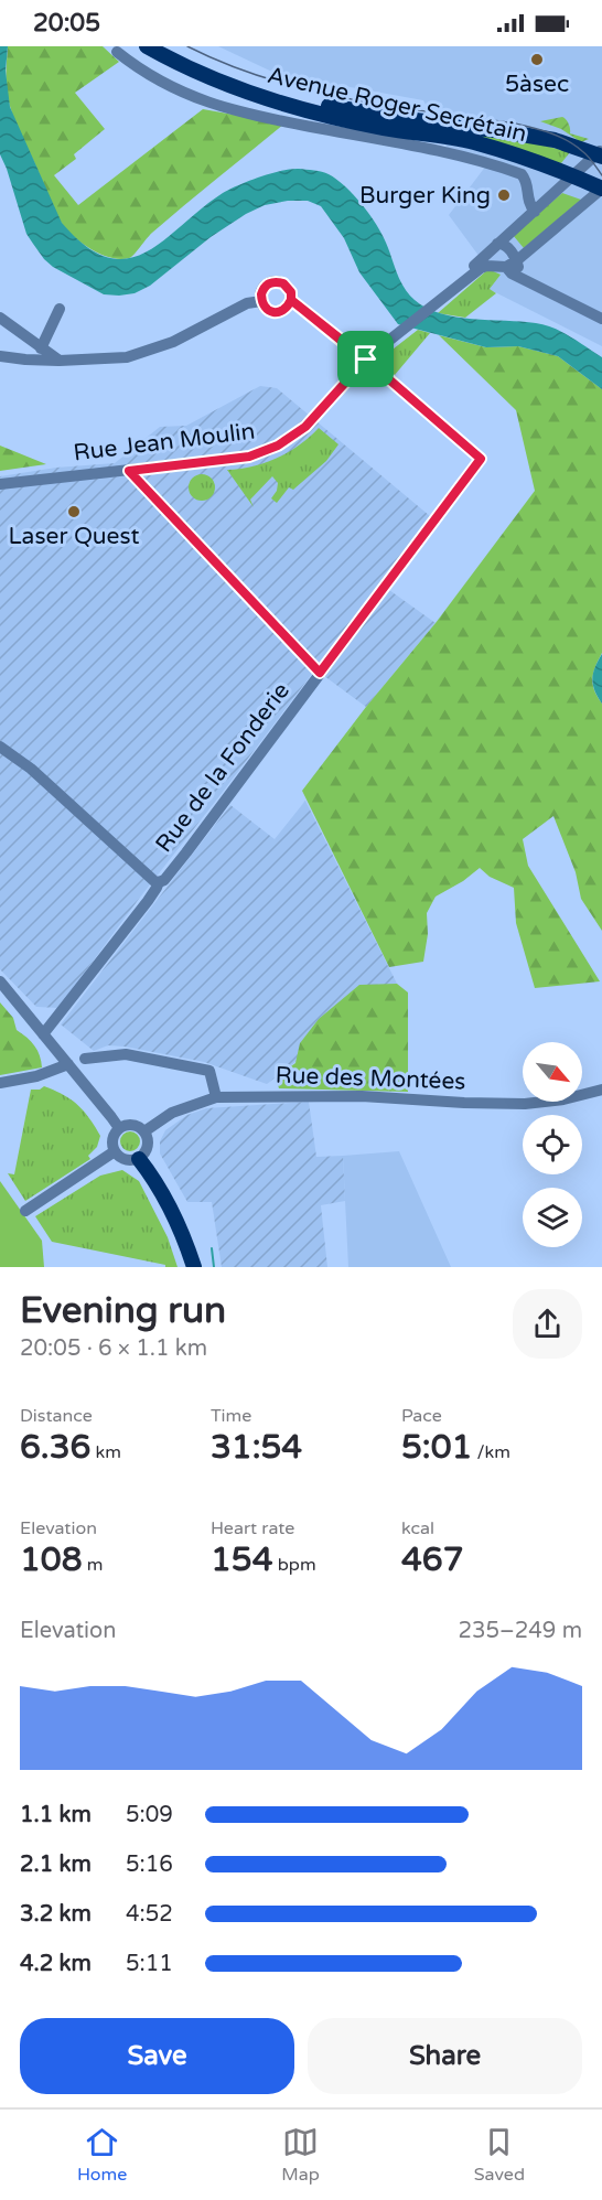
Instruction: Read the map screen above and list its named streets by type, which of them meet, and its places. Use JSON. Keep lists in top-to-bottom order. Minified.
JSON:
{"streets":{"main road":["Avenue Roger Secrétain"],"street":["Rue Jean Moulin","Rue de la Fonderie","Rue des Montées"]},"crossings":[["Rue Jean Moulin","Rue de la Fonderie"]],"places":["5àsec","Burger King","Laser Quest"],"north":"bottom right","page":{"status":"20:05","heading":["Evening run","20:05 · 6 × 1.1 km"],"stats":[["Distance","6.36 km"],["Time","31:54"],["Pace","5:01 /km"],["Elevation","108 m"],["Heart rate","154 bpm"],["kcal","467"]],"chart":["Elevation","235–249 m"],"list":[{"name":"1.1 km","note":"5:09"},{"name":"2.1 km","note":"5:16"},{"name":"3.2 km","note":"4:52"},{"name":"4.2 km","note":"5:11"}],"buttons":["Save","Share"],"tabs":["Home","Map","Saved"]}}
